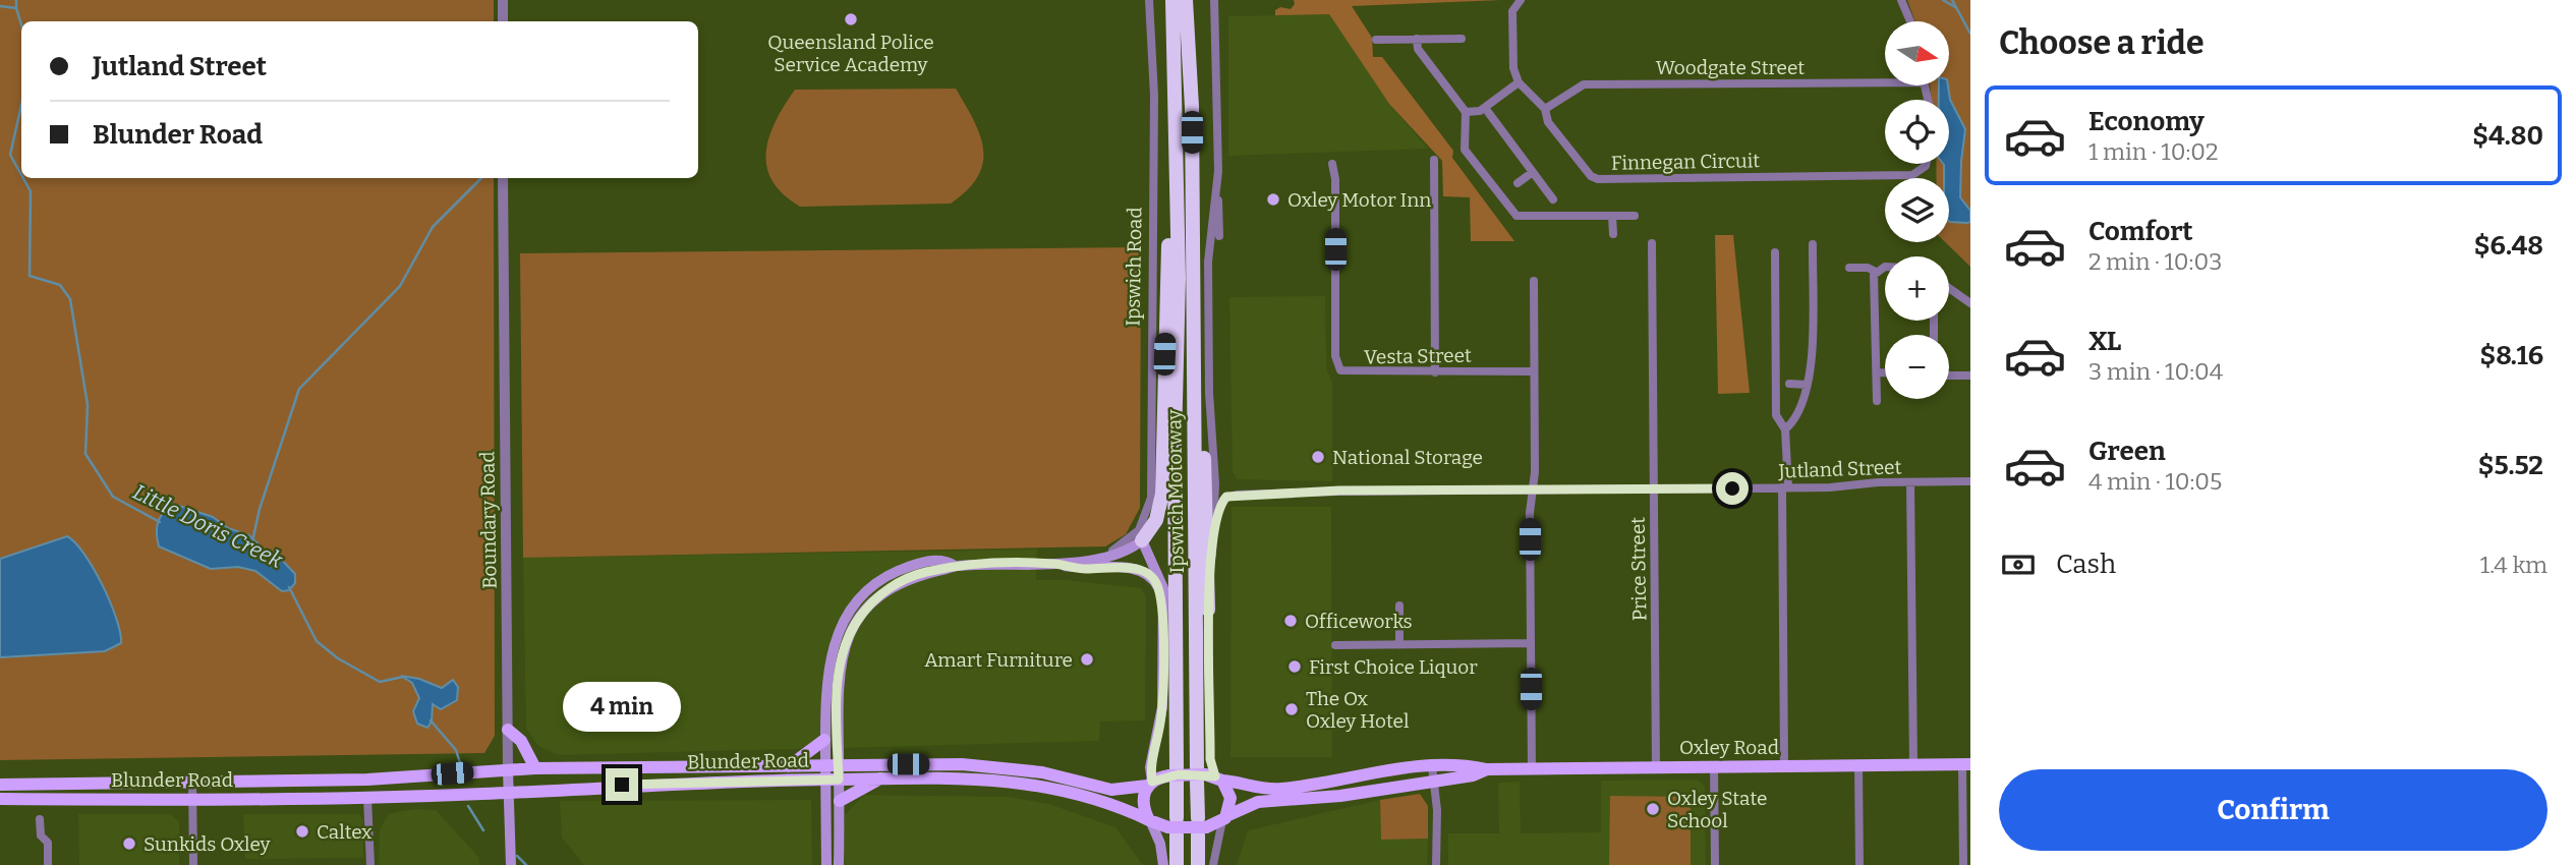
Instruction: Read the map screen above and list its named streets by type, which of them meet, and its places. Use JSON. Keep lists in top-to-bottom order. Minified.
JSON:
{"streets":{"highway":["Ipswich Motorway"],"main road":["Boundary Road","Oxley Road","Blunder Road"],"street":["Woodgate Street","Finnegan Circuit","Ipswich Road","Vesta Street","Jutland Street","Price Street"]},"crossings":[["Woodgate Street","Finnegan Circuit"],["Jutland Street","Price Street"],["Ipswich Motorway","Oxley Road"],["Ipswich Motorway","Blunder Road"],["Boundary Road","Blunder Road"],["Price Street","Oxley Road"],["Oxley Road","Blunder Road"]],"water":["Little Doris Creek"],"places":["Queensland Police Service Academy","Oxley Motor Inn","National Storage","Officeworks","Amart Furniture","First Choice Liquor","The Ox Oxley Hotel","Oxley State School","Caltex","Sunkids Oxley"],"north":"right","page":{"heading":"Choose a ride","map_buttons":["+","−"],"banner":["Jutland Street","Blunder Road"],"list":[{"name":"Economy","note":"1 min · 10:02","value":"$4.80"},{"name":"Comfort","note":"2 min · 10:03","value":"$6.48"},{"name":"XL","note":"3 min · 10:04","value":"$8.16"},{"name":"Green","note":"4 min · 10:05","value":"$5.52"}],"pay":["Cash","1.4 km"],"bubble":"4 min","buttons":"Confirm"}}
